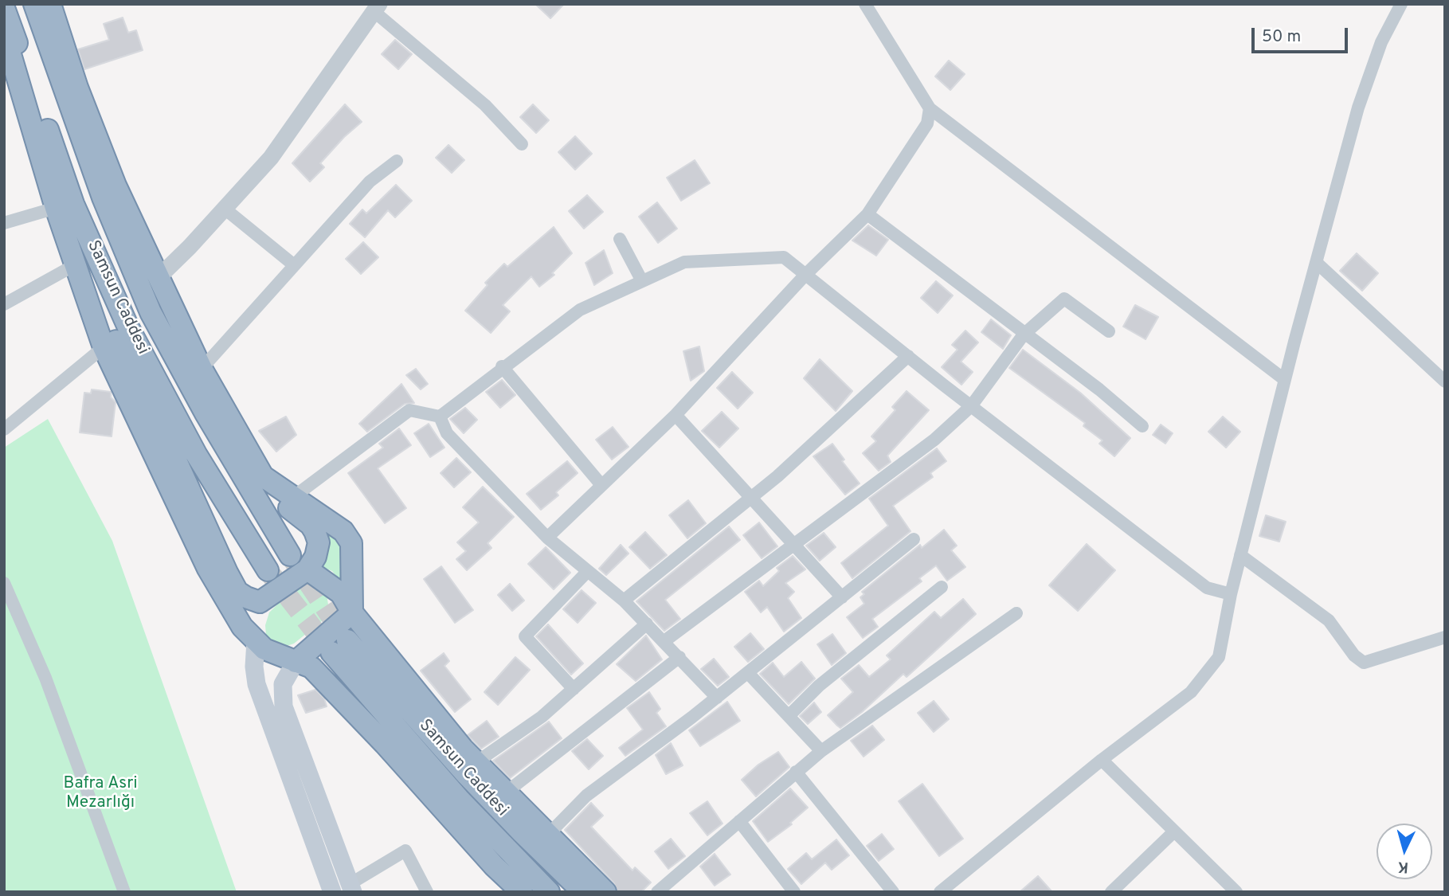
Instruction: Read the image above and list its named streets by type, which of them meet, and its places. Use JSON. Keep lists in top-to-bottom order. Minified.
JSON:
{"streets":{"highway":["Samsun Caddesi"]},"parks":["Bafra Asri Mezarlığı"],"scale_bar":"50 m","north":"bottom"}
